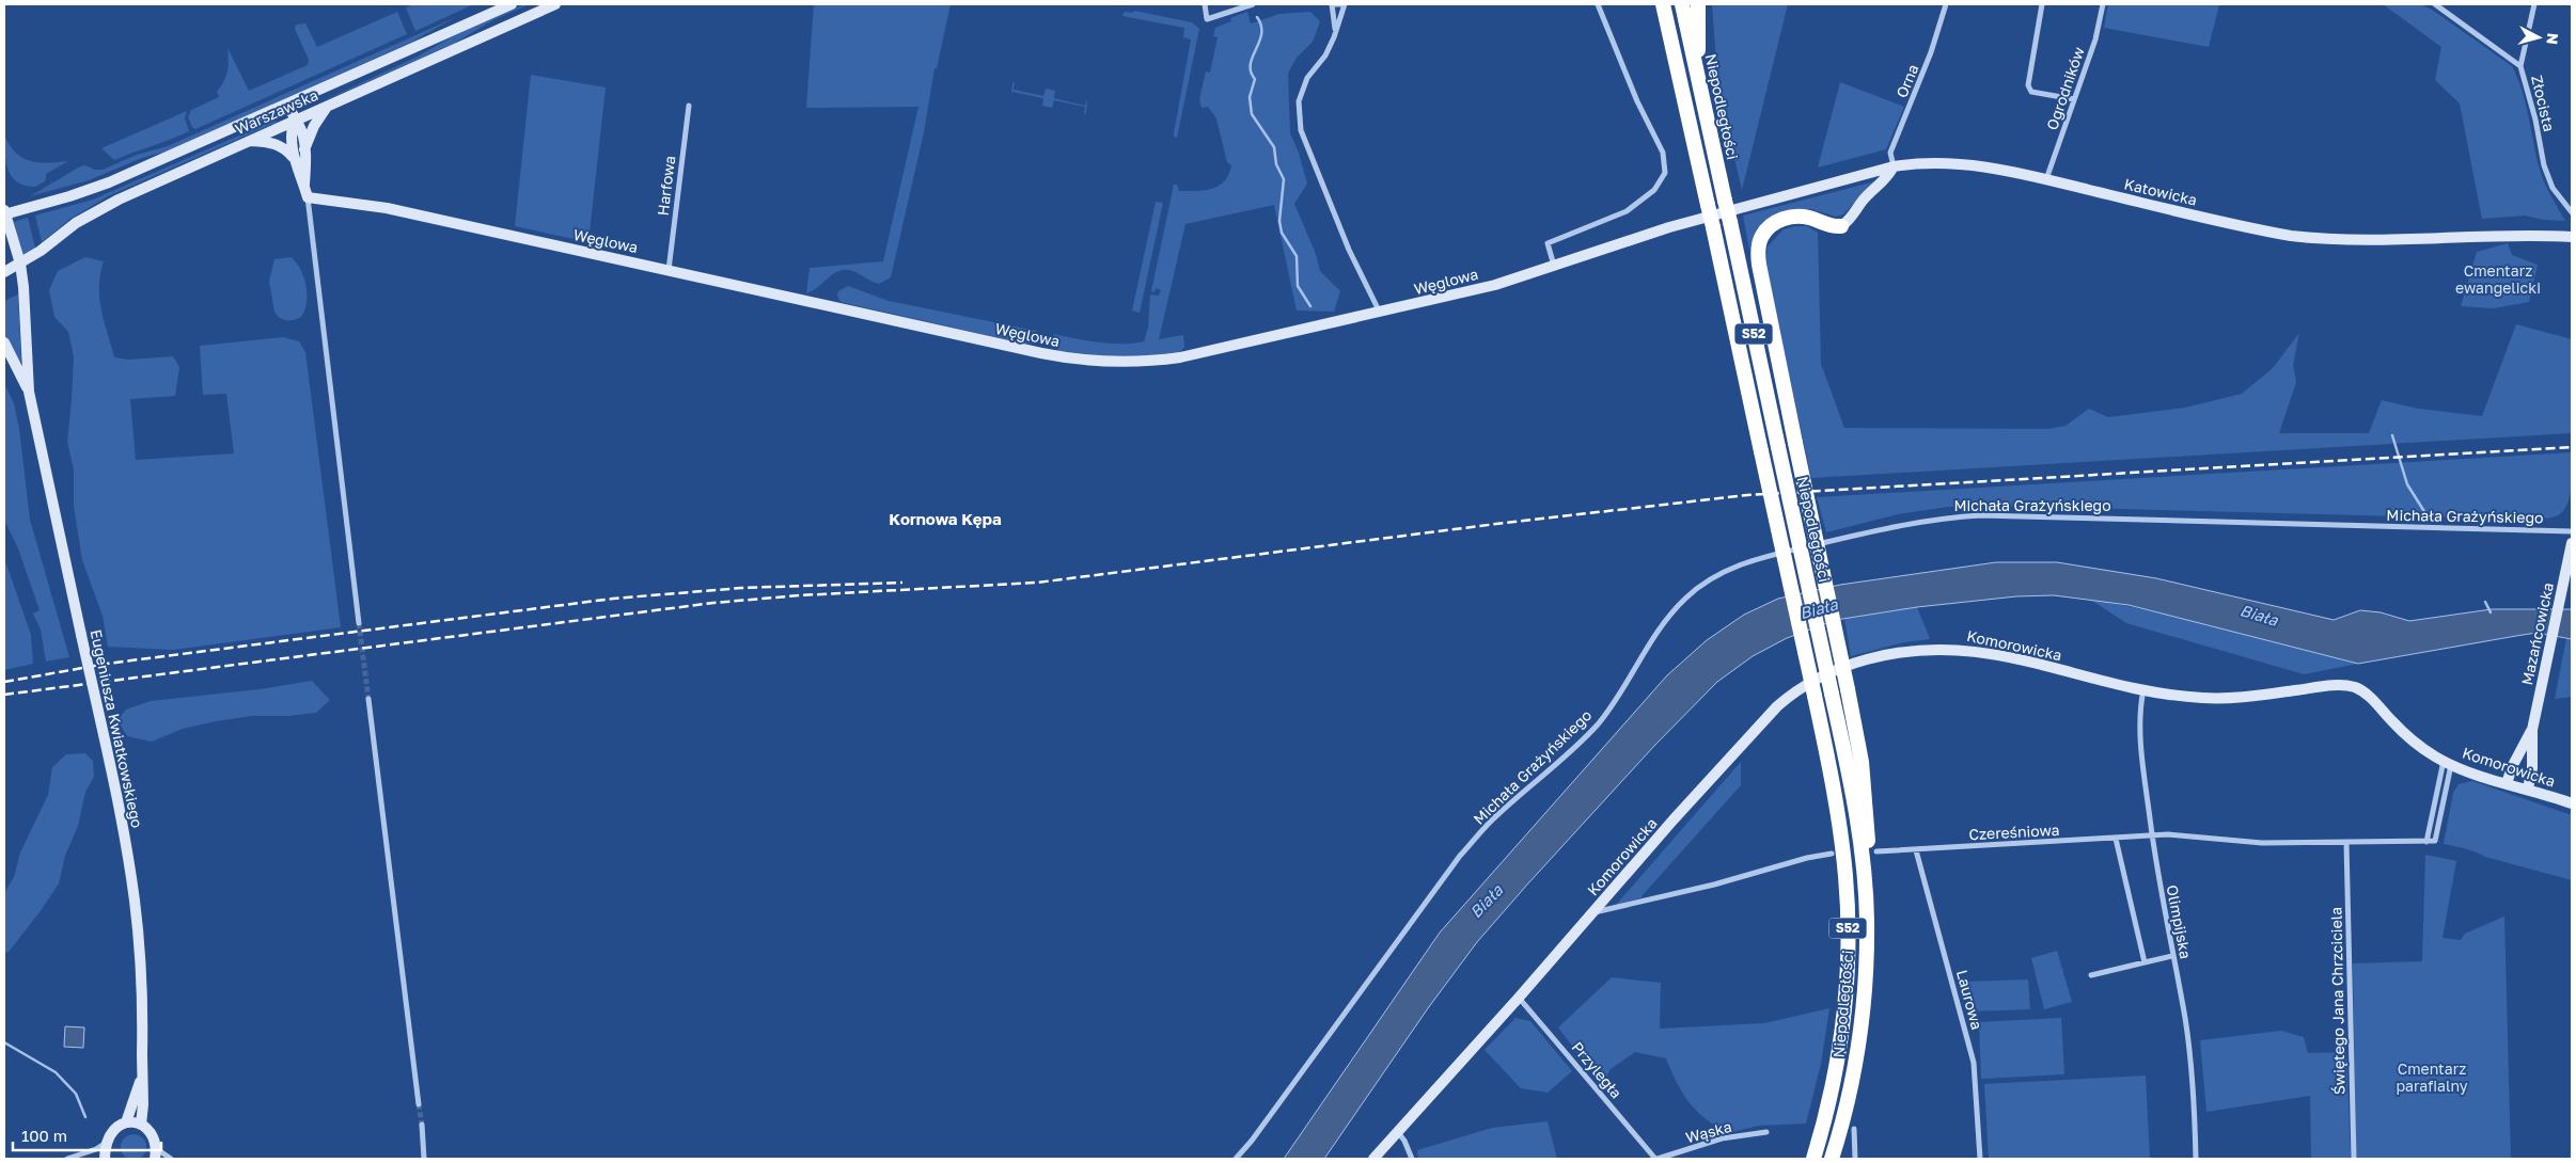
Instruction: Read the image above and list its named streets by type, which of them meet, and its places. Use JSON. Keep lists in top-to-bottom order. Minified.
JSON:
{"streets":{"highway":["Niepodległości","S52"],"street":["Orna","Ogrodników","Złocista","Warszawska","Harfowa","Katowicka","Węglowa","Michała Grażyńskiego","Mazańcowicka","Komorowicka","Eugeniusza Kwiatkowskiego","Czereśniowa","Olimpijska","Laurowa","Świętego Jana Chrzciciela","Przyległa","Wąska"]},"crossings":[["Orna","Katowicka"],["Ogrodników","Katowicka"],["Warszawska","Eugeniusza Kwiatkowskiego"],["Harfowa","Węglowa"],["Katowicka","Węglowa"],["Mazańcowicka","Komorowicka"],["Komorowicka","Olimpijska"],["Komorowicka","Przyległa"],["Czereśniowa","Olimpijska"],["Czereśniowa","Laurowa"],["Przyległa","Wąska"]],"districts":["Kornowa Kępa"],"water":["Biała"],"parks":["Cmentarz ewangelicki","Cmentarz parafialny"],"scale_bar":"100 m","north":"right"}
